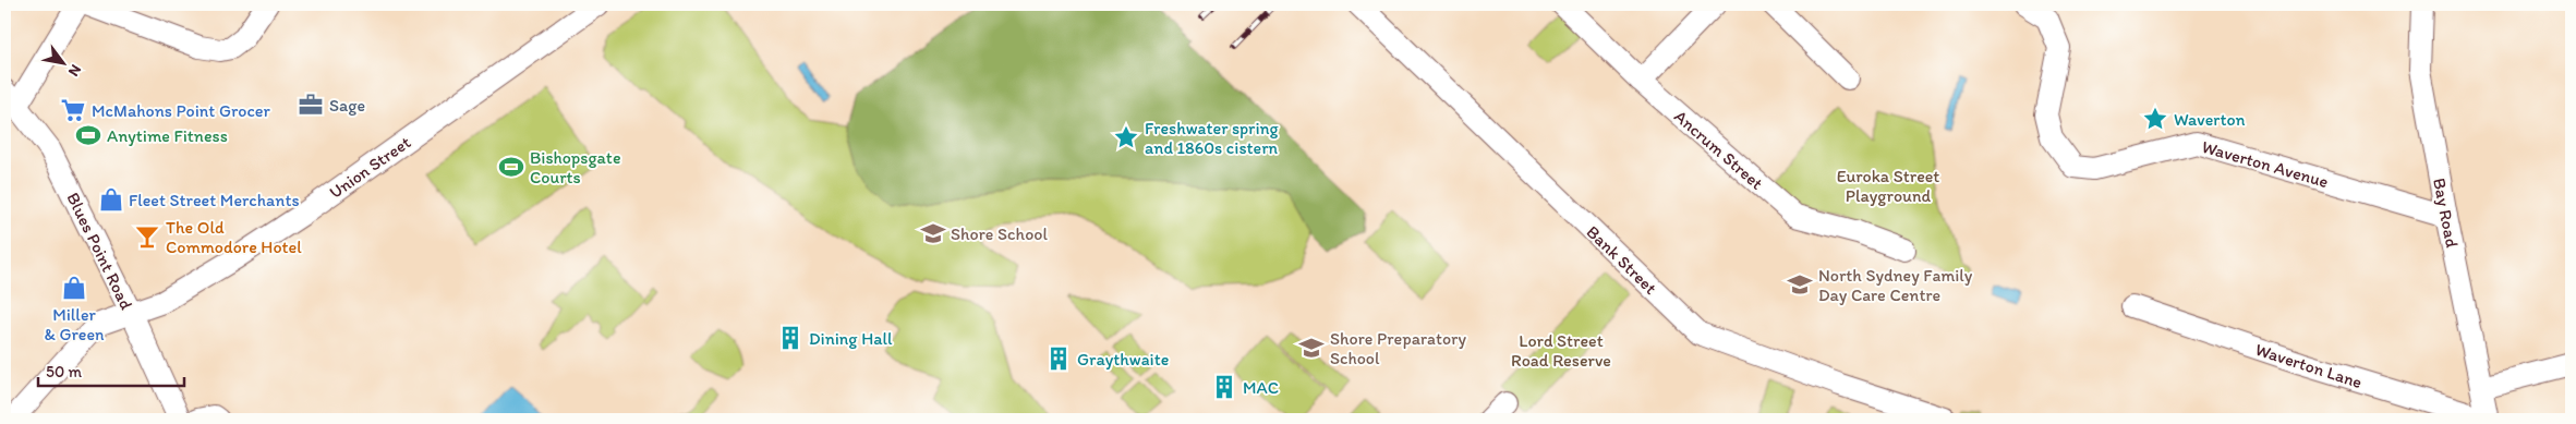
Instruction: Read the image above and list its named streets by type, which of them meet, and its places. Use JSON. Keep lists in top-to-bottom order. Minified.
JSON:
{"streets":{"street":["Ancrum Street","Waverton Avenue","Union Street","Bay Road","Blues Point Road","Bank Street","Waverton Lane"]},"crossings":[["Waverton Avenue","Bay Road"],["Union Street","Blues Point Road"],["Bay Road","Waverton Lane"]],"parks":["Euroka Street Playground","Lord Street Road Reserve"],"places":{"office":["Sage"],"supermarket":["McMahons Point Grocer"],"place":["Waverton","Freshwater spring and 1860s cistern"],"sports":["Anytime Fitness","Bishopsgate Courts"],"shop":["Fleet Street Merchants","Miller & Green"],"school or university":["Shore School","North Sydney Family Day Care Centre","Shore Preparatory School"],"bar":["The Old Commodore Hotel"],"building":["Dining Hall","Graythwaite","MAC"]},"scale_bar":"50 m","north":"bottom right"}
